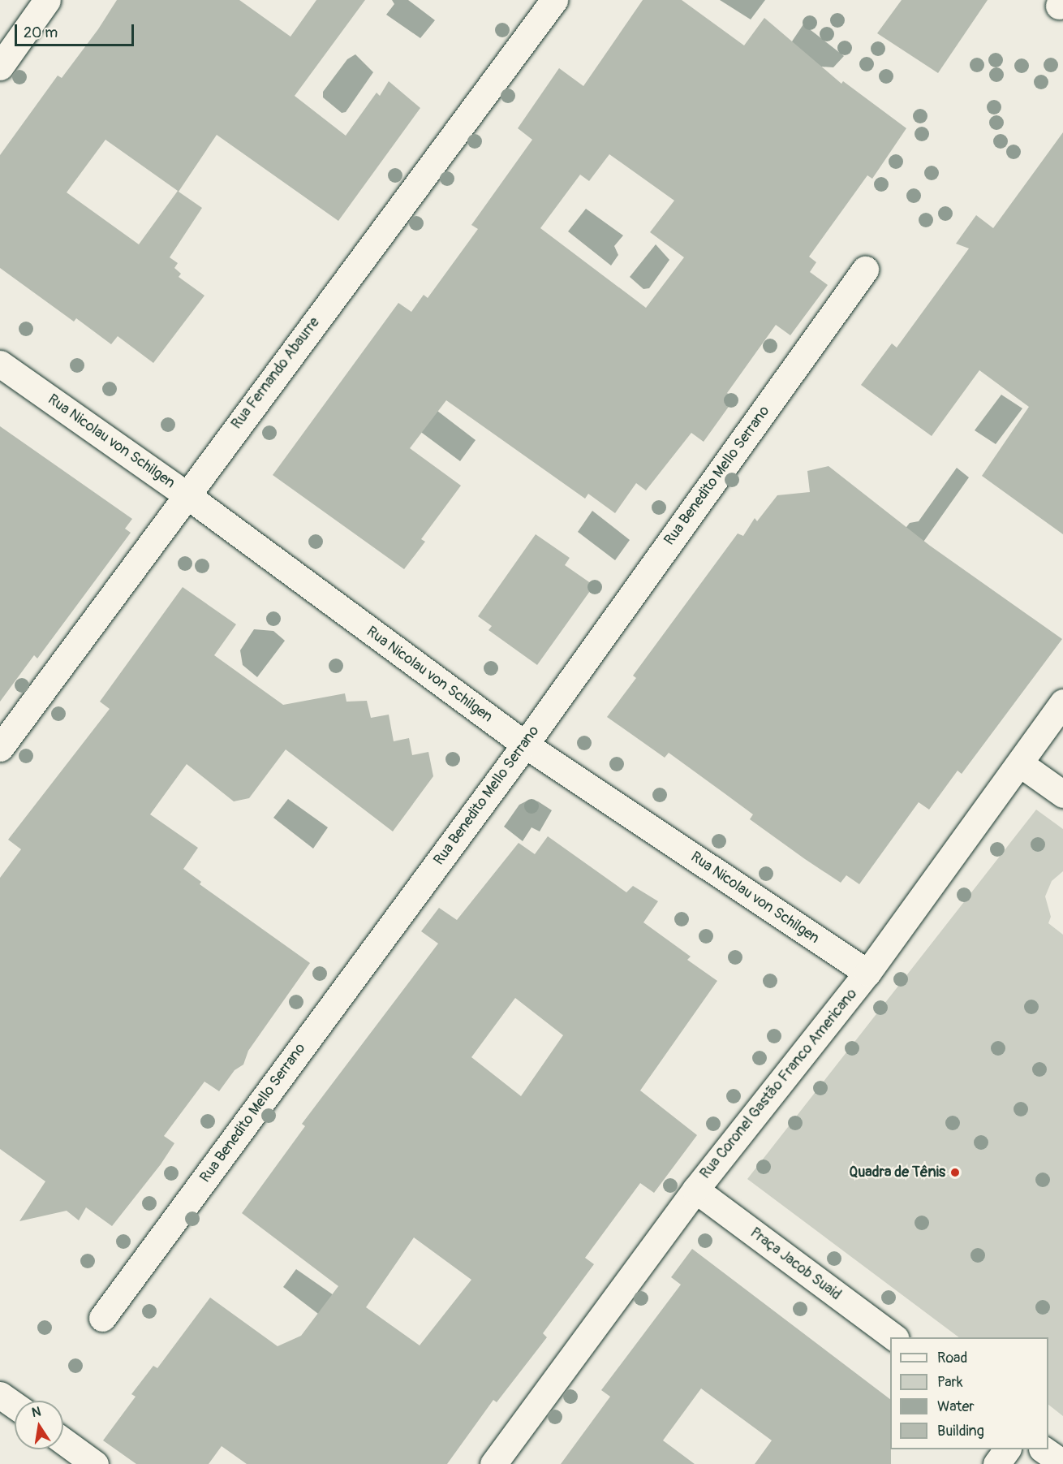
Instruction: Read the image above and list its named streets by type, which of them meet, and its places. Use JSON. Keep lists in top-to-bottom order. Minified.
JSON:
{"streets":{"street":["Rua Fernando Abaurre","Rua Nicolau von Schilgen","Rua Benedito Mello Serrano","Rua Coronel Gastão Franco Americano","Praça Jacob Suaid"]},"crossings":[["Rua Fernando Abaurre","Rua Nicolau von Schilgen"],["Rua Nicolau von Schilgen","Rua Benedito Mello Serrano"],["Rua Nicolau von Schilgen","Rua Coronel Gastão Franco Americano"],["Rua Coronel Gastão Franco Americano","Praça Jacob Suaid"]],"places":["Quadra de Tênis"],"legend":["Road","Park","Water","Building"],"scale_bar":"20 m","north":"top"}
